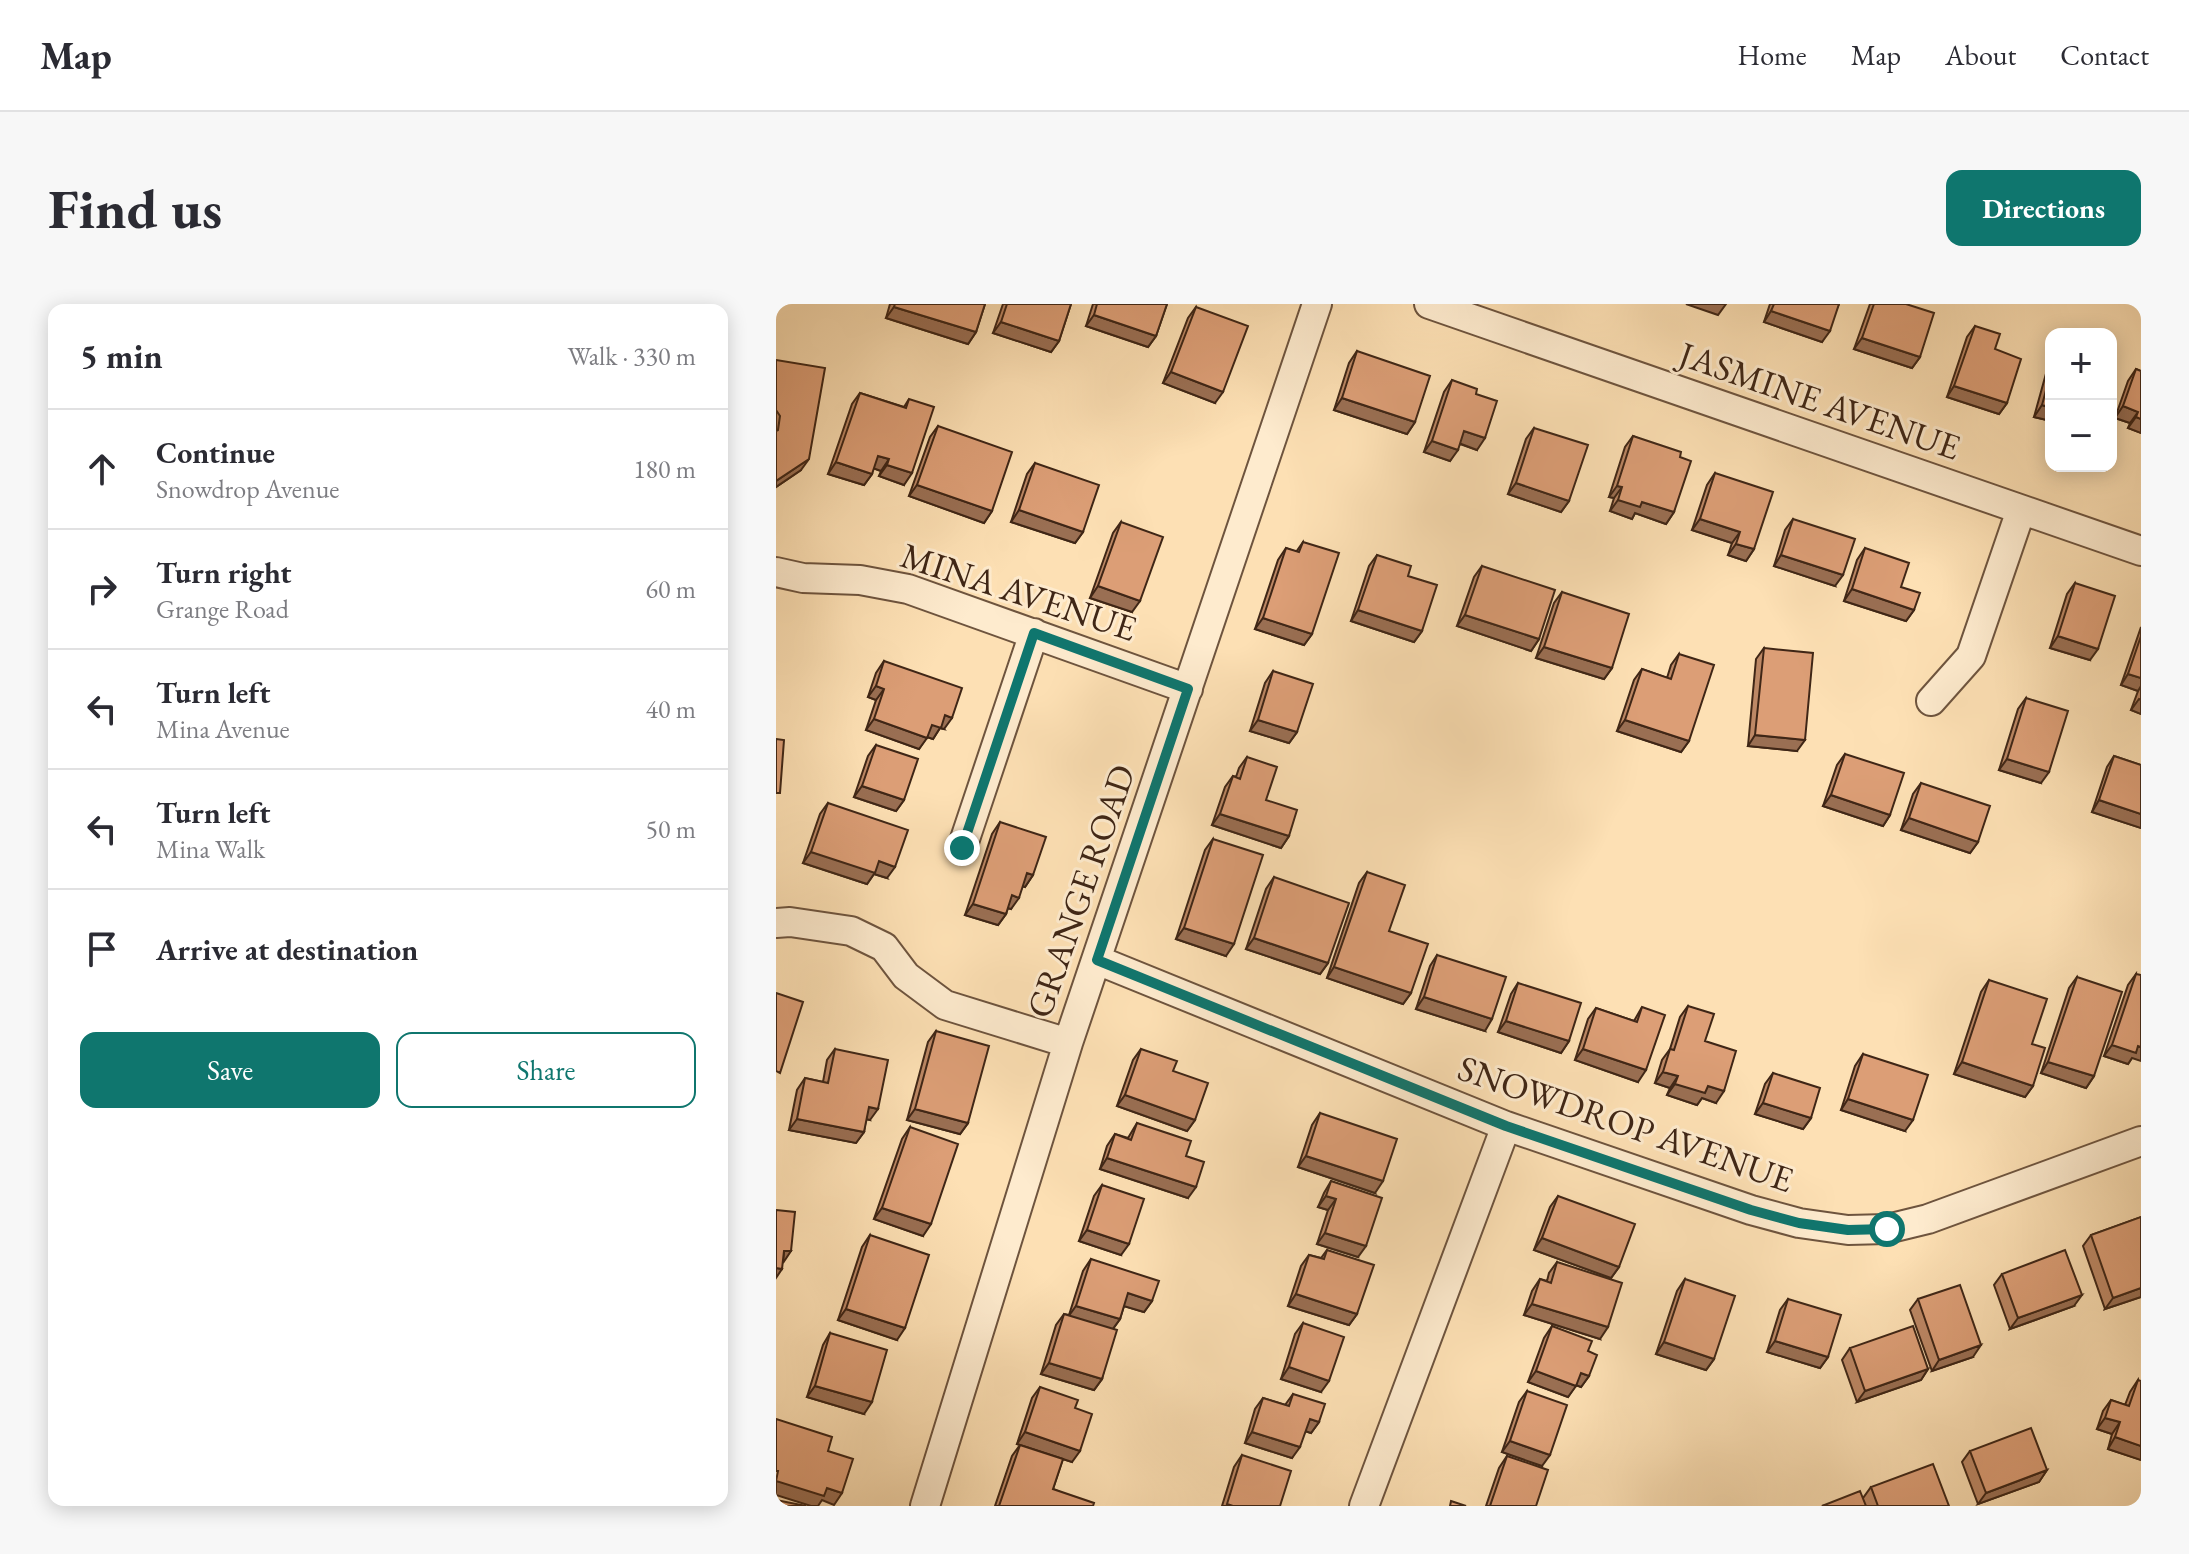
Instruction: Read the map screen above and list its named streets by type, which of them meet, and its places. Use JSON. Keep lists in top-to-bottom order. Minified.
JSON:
{"streets":{"street":["JASMINE AVENUE","MINA AVENUE","GRANGE ROAD","SNOWDROP AVENUE"]},"crossings":[["MINA AVENUE","GRANGE ROAD"],["GRANGE ROAD","SNOWDROP AVENUE"]],"page":{"header":"Map","nav":["Home","Map","About","Contact"],"buttons":["Directions",["Save","Share"]],"title":"Find us","heading":["5 min","Walk · 330 m"],"map_buttons":["+","−"],"list":[["Continue","Snowdrop Avenue","180 m"],["Turn right","Grange Road","60 m"],["Turn left","Mina Avenue","40 m"],["Turn left","Mina Walk","50 m"],"Arrive at destination"]}}
